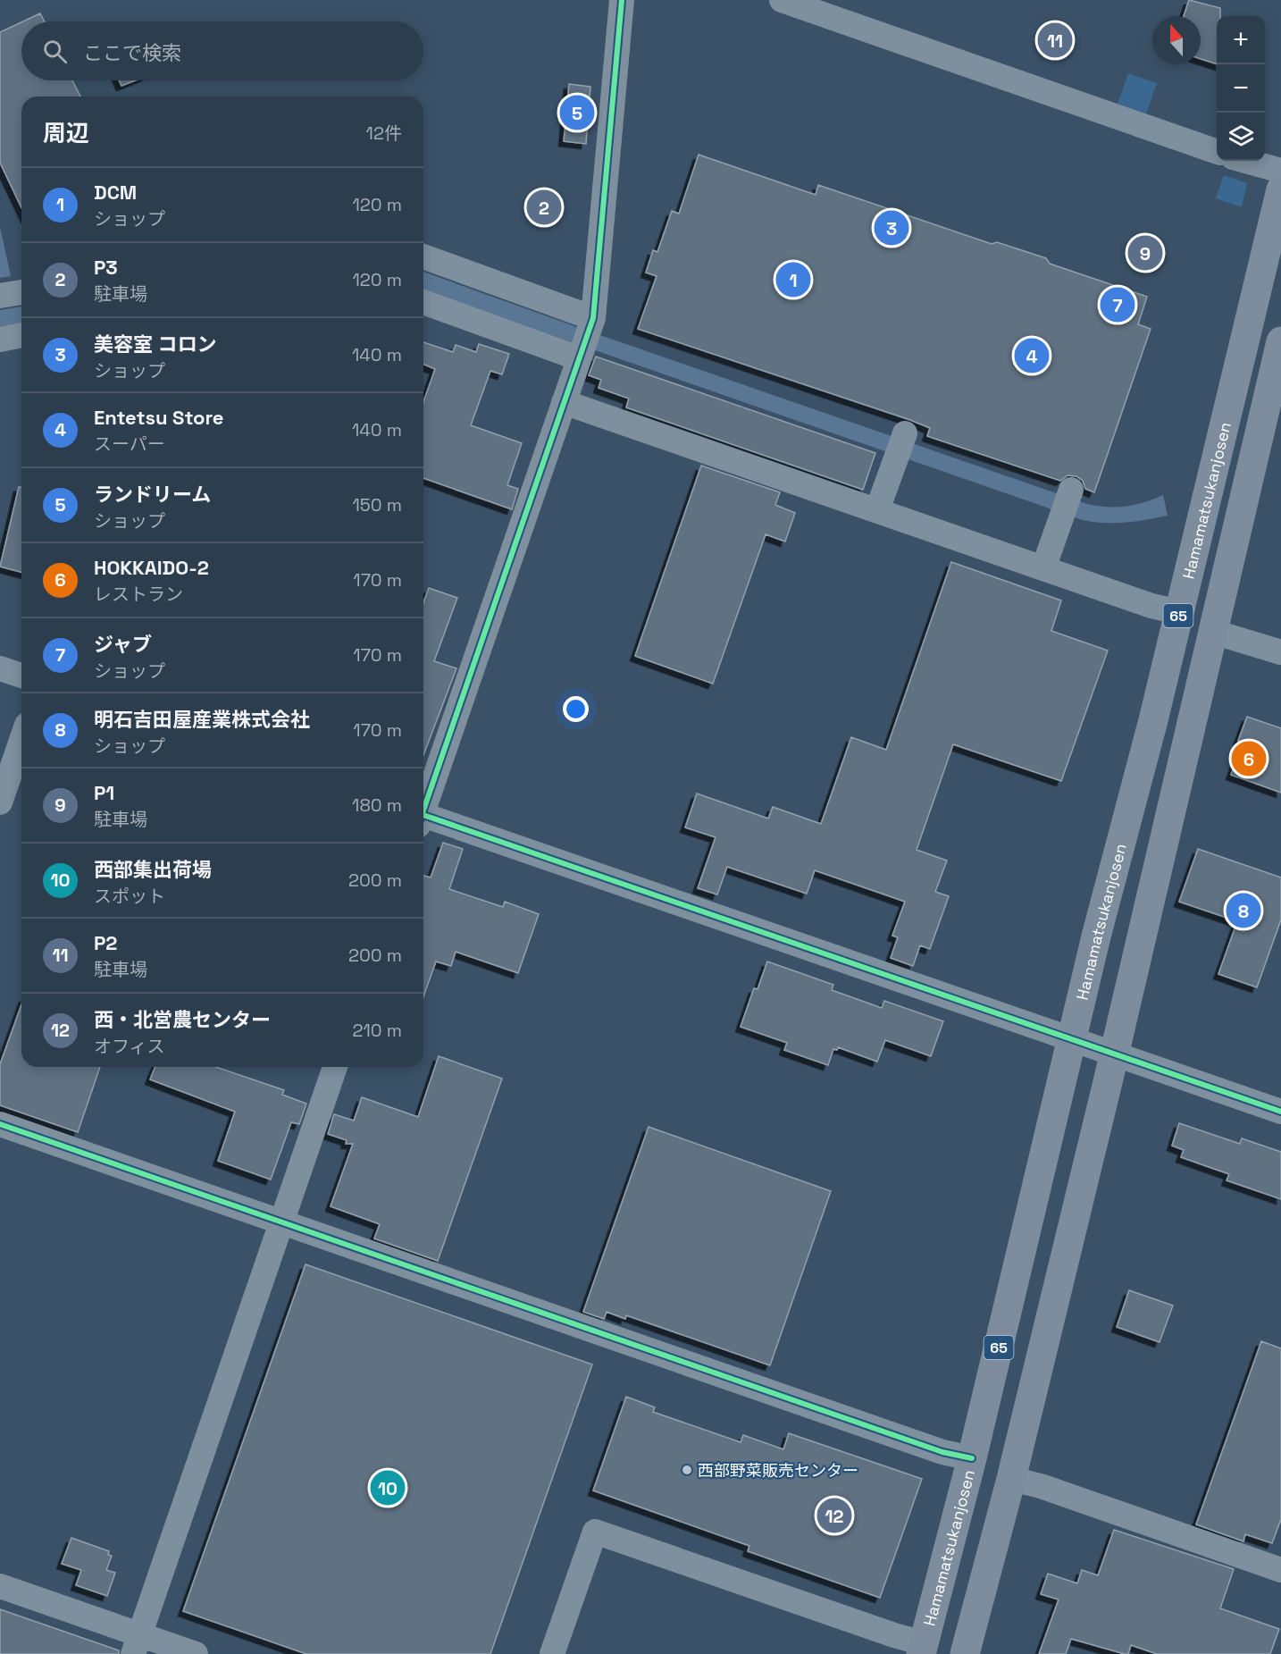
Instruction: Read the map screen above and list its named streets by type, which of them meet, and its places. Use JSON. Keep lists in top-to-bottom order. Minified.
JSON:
{"streets":{"main road":["Hamamatsukanjosen","65"]},"places":["西部野菜販売センター"],"north":"top","page":{"map_buttons":["+","−"],"pins":["11","5","2","3","9","1","7","4","6","8","10","12"],"search":"ここで検索","heading":["周辺","12件"],"list":[{"mark":"1","name":"DCM","note":"ショップ","value":"120 m"},{"mark":"2","name":"P3","note":"駐車場","value":"120 m"},{"mark":"3","name":"美容室 コロン","note":"ショップ","value":"140 m"},{"mark":"4","name":"Entetsu Store","note":"スーパー","value":"140 m"},{"mark":"5","name":"ランドリーム","note":"ショップ","value":"150 m"},{"mark":"6","name":"HOKKAIDO-2","note":"レストラン","value":"170 m"},{"mark":"7","name":"ジャブ","note":"ショップ","value":"170 m"},{"mark":"8","name":"明石吉田屋産業株式会社","note":"ショップ","value":"170 m"},{"mark":"9","name":"P1","note":"駐車場","value":"180 m"},{"mark":"10","name":"西部集出荷場","note":"スポット","value":"200 m"},{"mark":"11","name":"P2","note":"駐車場","value":"200 m"},{"mark":"12","name":"西・北営農センター","note":"オフィス","value":"210 m"}]}}
